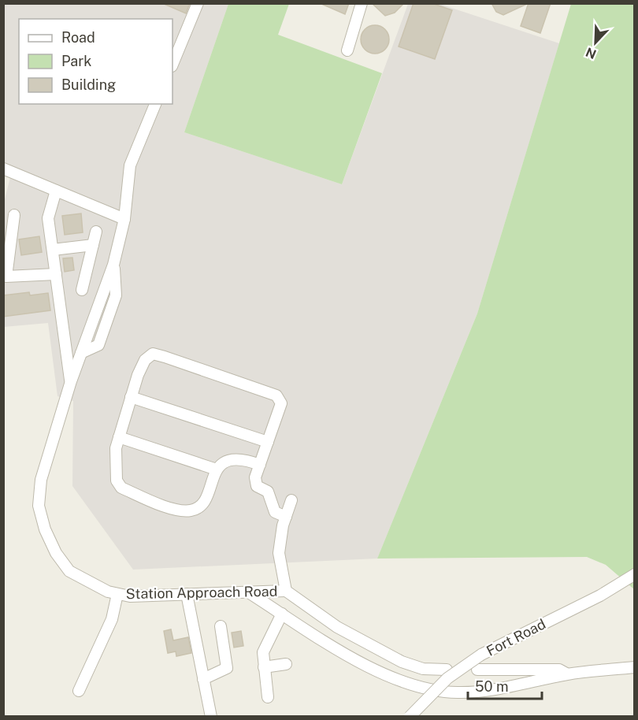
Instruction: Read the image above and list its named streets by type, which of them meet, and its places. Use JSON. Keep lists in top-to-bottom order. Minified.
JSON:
{"streets":{"street":["Station Approach Road","Fort Road"]},"legend":["Road","Park","Building"],"scale_bar":"50 m","north":"bottom left"}
